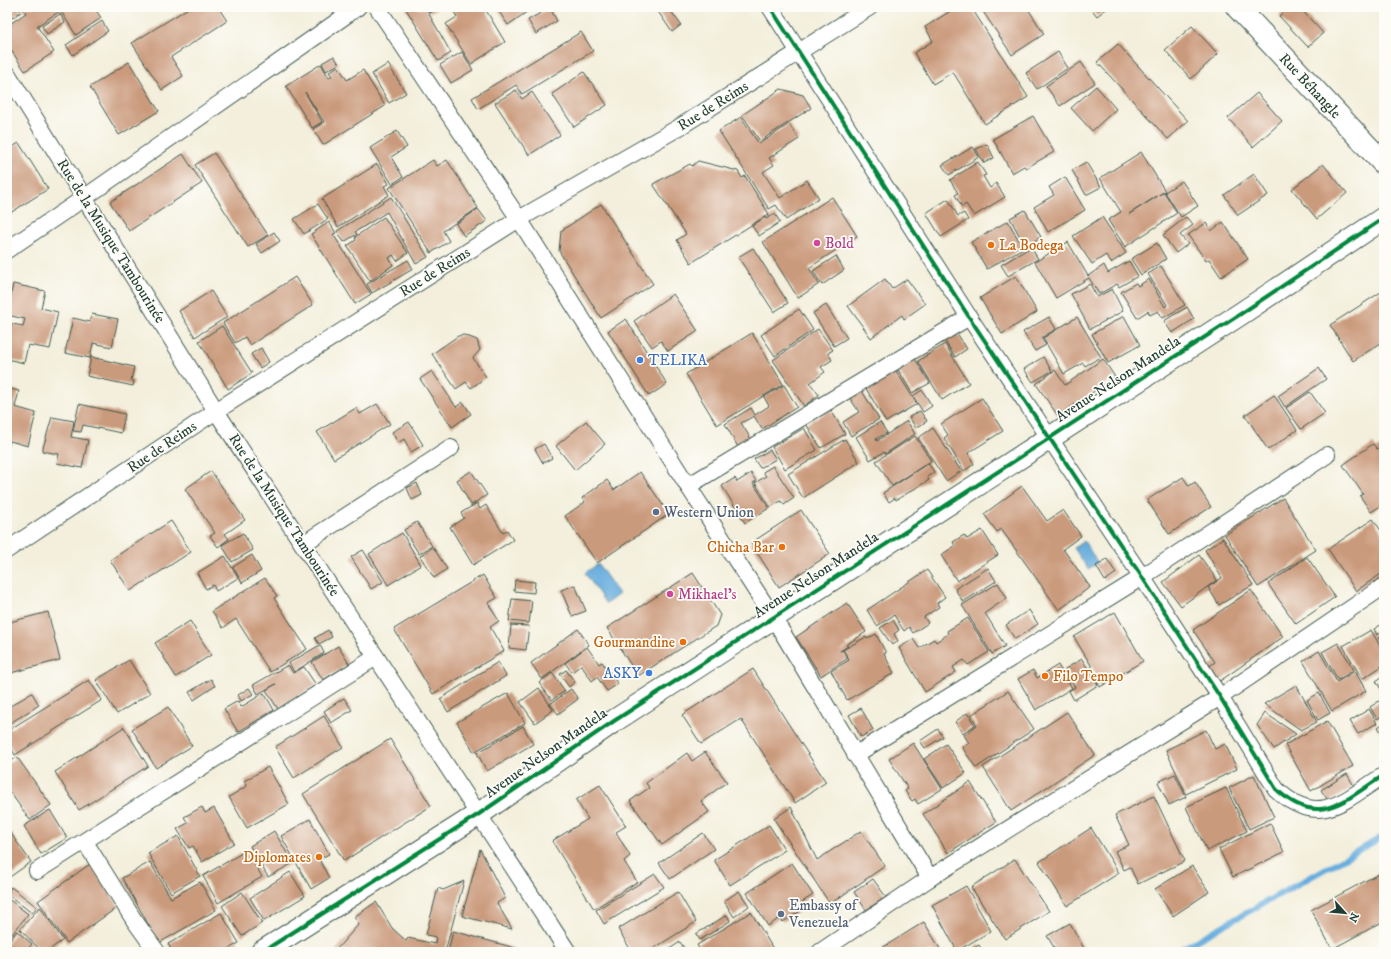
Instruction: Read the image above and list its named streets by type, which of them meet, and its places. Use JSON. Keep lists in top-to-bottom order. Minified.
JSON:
{"streets":{"street":["Rue Béhangle","Rue de Reims","Rue de la Musique Tambourinée","Avenue Nelson Mandela"]},"crossings":[["Rue de Reims","Rue de la Musique Tambourinée"],["Rue de la Musique Tambourinée","Avenue Nelson Mandela"]],"places":["Bold","La Bodega","TELIKA","Western Union","Chicha Bar","Mikhael's","Gourmandine","ASKY","Filo Tempo","Diplomates","Embassy of Venezuela"],"north":"bottom right"}
